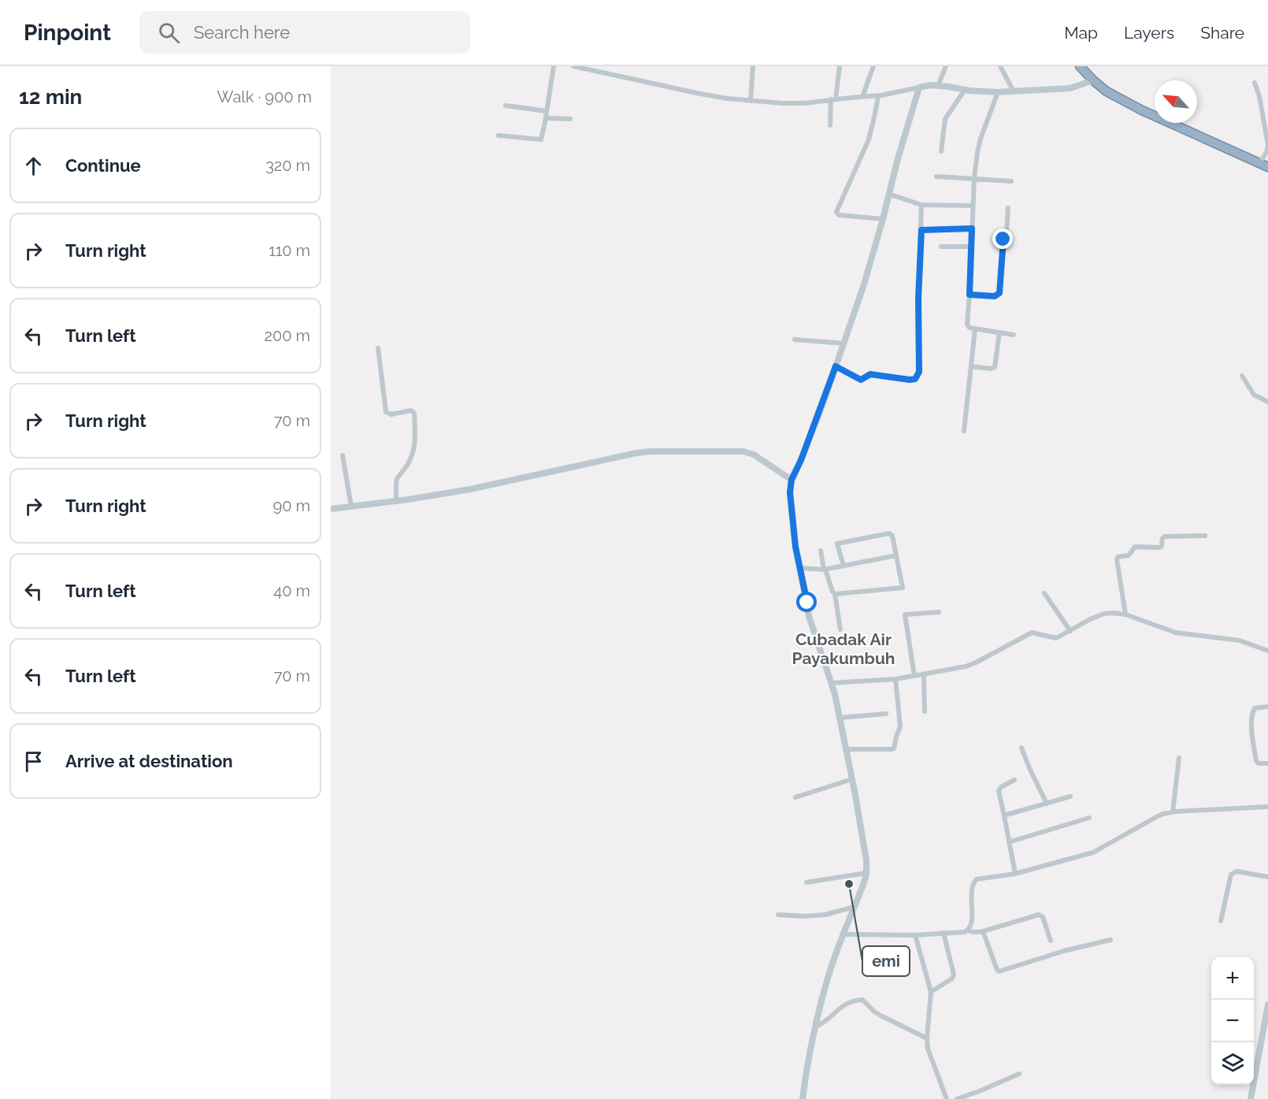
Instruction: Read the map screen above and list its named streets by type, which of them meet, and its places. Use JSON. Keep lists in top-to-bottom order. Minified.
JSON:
{"districts":["Cubadak Air Payakumbuh"],"places":["emi"],"north":"top left","page":{"header":"Pinpoint","search":"Search here","nav":["Map","Layers","Share"],"heading":["12 min","Walk · 900 m"],"list":[["Continue","320 m"],["Turn right","110 m"],["Turn left","200 m"],["Turn right","70 m"],["Turn right","90 m"],["Turn left","40 m"],["Turn left","70 m"],"Arrive at destination"],"map_buttons":["+","−"]}}
